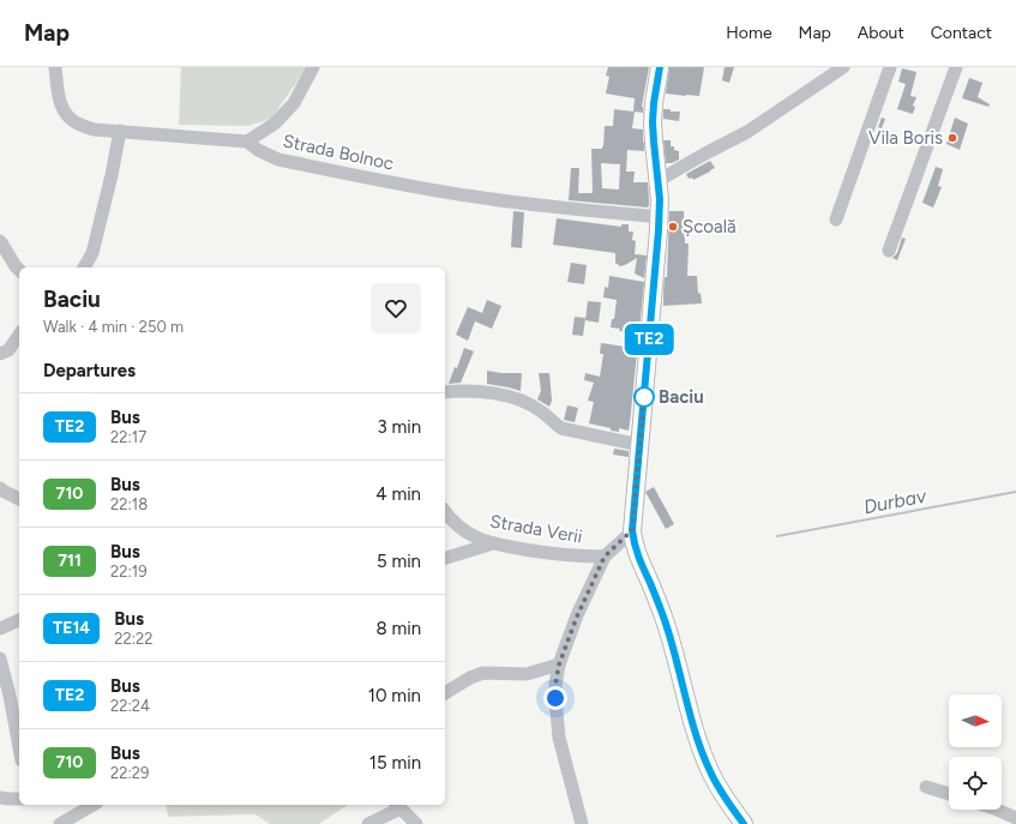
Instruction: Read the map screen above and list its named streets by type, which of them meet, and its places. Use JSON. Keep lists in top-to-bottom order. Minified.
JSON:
{"streets":{"street":["Strada Bolnoc","Strada Verii"]},"water":["Durbav"],"places":["Vila Boris","Școală","Baciu"],"lines":["bus line TE2"],"north":"right","page":{"header":"Map","nav":["Home","Map","About","Contact"],"on_map":"TE2","heading":[["Baciu","Walk · 4 min · 250 m"],"Departures"],"list":[{"mark":"TE2","name":"Bus","note":"22:17","value":"3 min"},{"mark":"710","name":"Bus","note":"22:18","value":"4 min"},{"mark":"711","name":"Bus","note":"22:19","value":"5 min"},{"mark":"TE14","name":"Bus","note":"22:22","value":"8 min"},{"mark":"TE2","name":"Bus","note":"22:24","value":"10 min"},{"mark":"710","name":"Bus","note":"22:29","value":"15 min"}]}}
